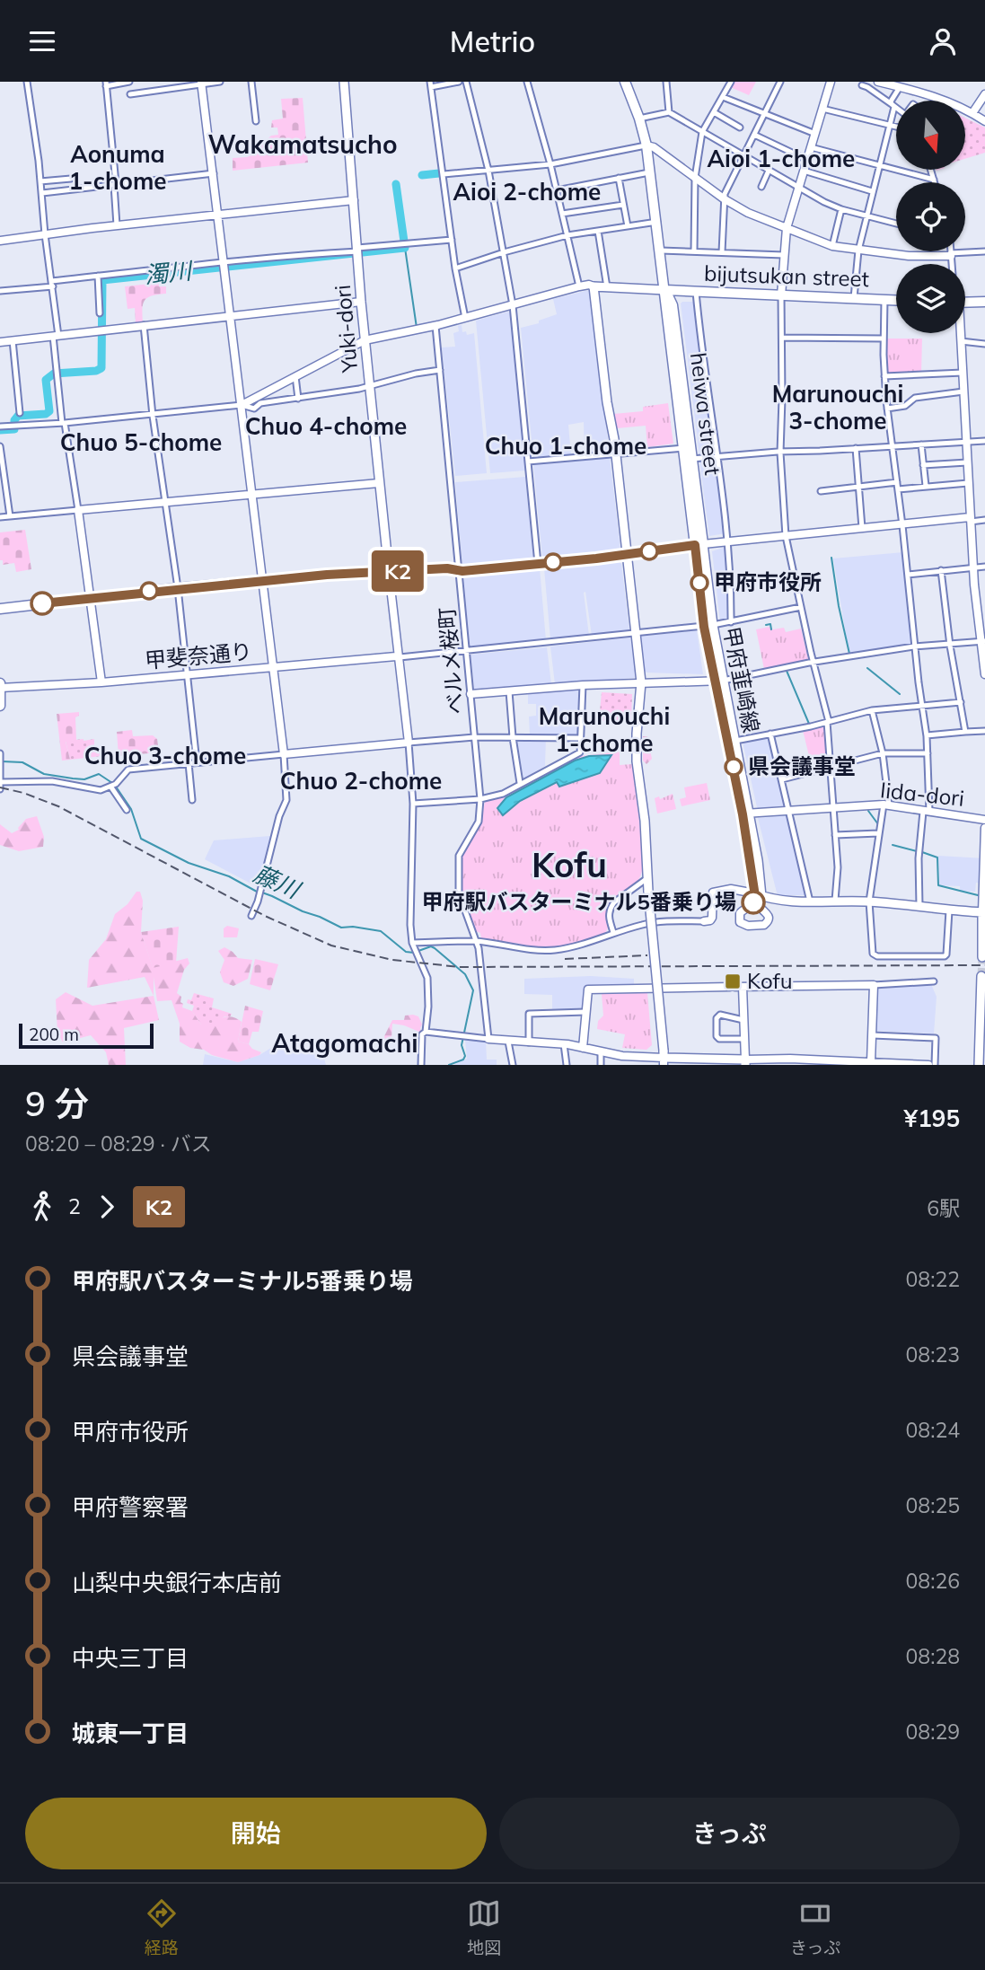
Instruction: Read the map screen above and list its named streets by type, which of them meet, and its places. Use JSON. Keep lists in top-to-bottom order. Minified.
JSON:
{"streets":{"highway":["bijutsukan street","heiwa street"],"main road":["Yuki-dori","甲府韮崎線"],"street":["甲斐奈通り","ベルメ桜町","Iida-dori"]},"crossings":[["bijutsukan street","heiwa street"],["heiwa street","甲府韮崎線"],["甲府韮崎線","Iida-dori"]],"districts":["Wakamatsucho","Aonuma 1-chome","Aioi 1-chome","Aioi 2-chome","Marunouchi 3-chome","Chuo 4-chome","Chuo 5-chome","Chuo 1-chome","Marunouchi 1-chome","Chuo 3-chome","Chuo 2-chome","Kofu","Atagomachi"],"water":["濁川","藤川"],"places":{"other":["甲府市役所","県会議事堂","甲府駅バスターミナル5番乗り場"],"transit":["Kofu"]},"lines":["bus line K2"],"scale_bar":"200 m","north":"bottom","page":{"header":"Metrio","on_map":"K2","scale":"200 m","heading":["9 分","08:20 – 08:29 · バス","¥195"],"legs":["2","K2","6駅"],"list":[{"name":"甲府駅バスターミナル5番乗り場","value":"08:22"},{"name":"県会議事堂","value":"08:23"},{"name":"甲府市役所","value":"08:24"},{"name":"甲府警察署","value":"08:25"},{"name":"山梨中央銀行本店前","value":"08:26"},{"name":"中央三丁目","value":"08:28"},{"name":"城東一丁目","value":"08:29"}],"buttons":["開始","きっぷ"],"tabs":["経路","地図","きっぷ"]}}
